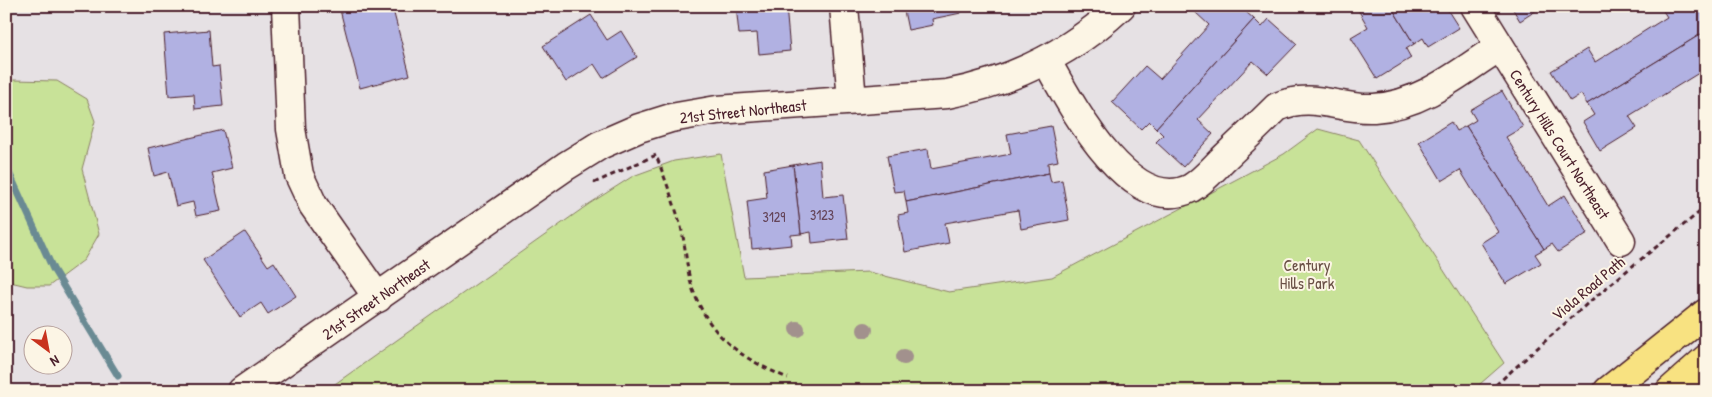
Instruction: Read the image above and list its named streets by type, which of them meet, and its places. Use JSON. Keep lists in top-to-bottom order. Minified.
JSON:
{"streets":{"street":["21st Street Northeast","Century Hills Court Northeast"],"path":["Viola Road Path"]},"parks":["Century Hills Park"],"house_numbers":["3123","3129"],"north":"bottom right"}
